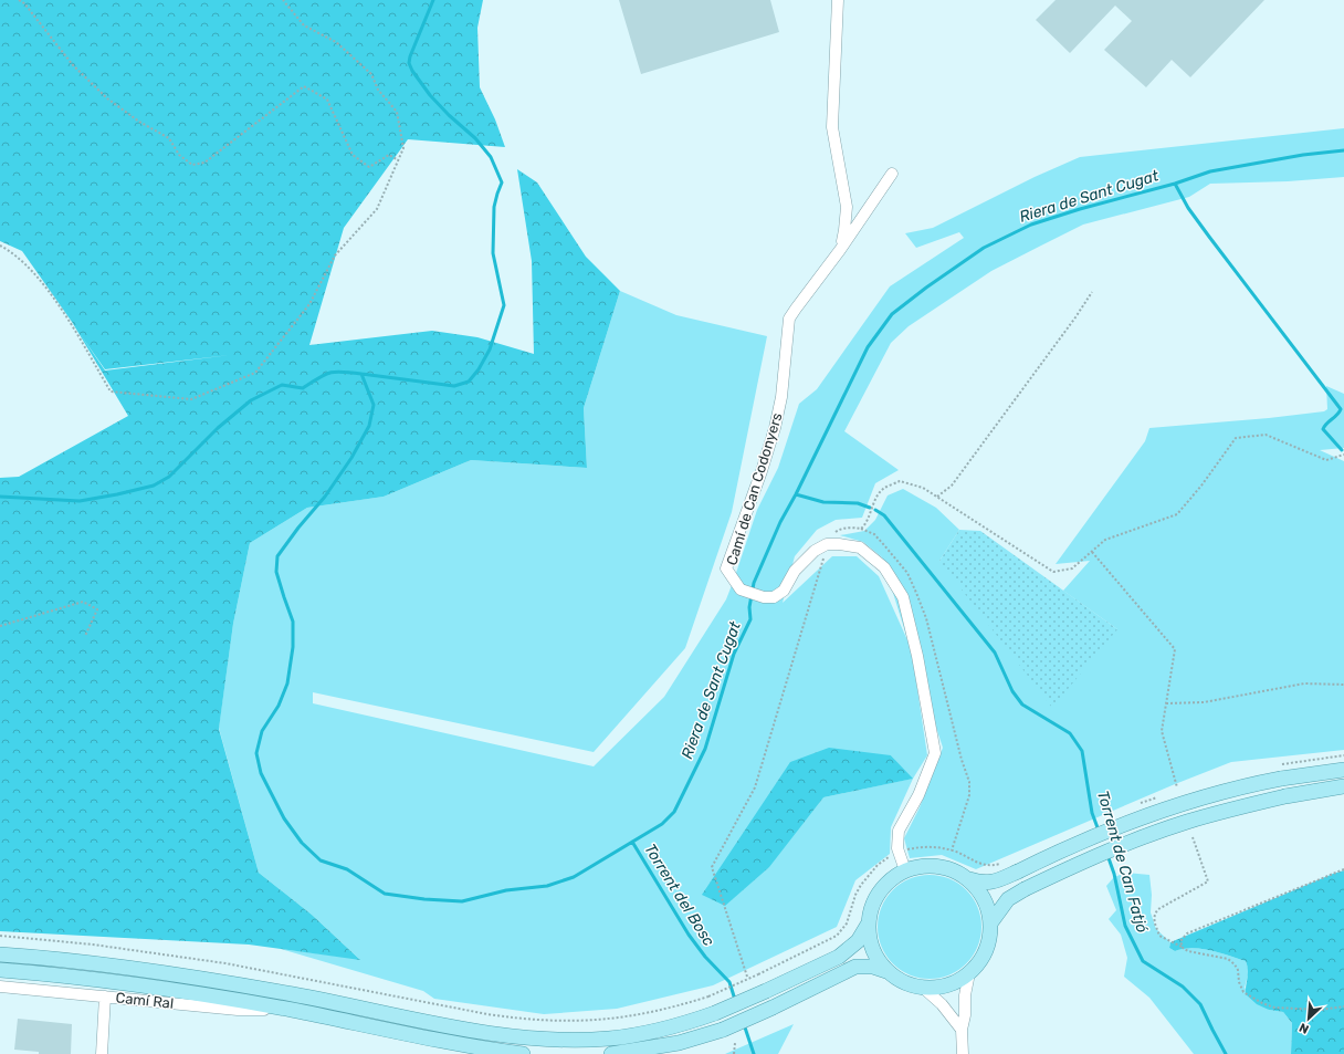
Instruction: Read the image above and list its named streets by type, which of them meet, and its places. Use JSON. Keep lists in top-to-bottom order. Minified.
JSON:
{"streets":{"street":["Camí de Can Codonyers","Camí Ral"]},"water":["Riera de Sant Cugat","Torrent de Can Fatjó","Torrent del Bosc"],"north":"bottom left"}
